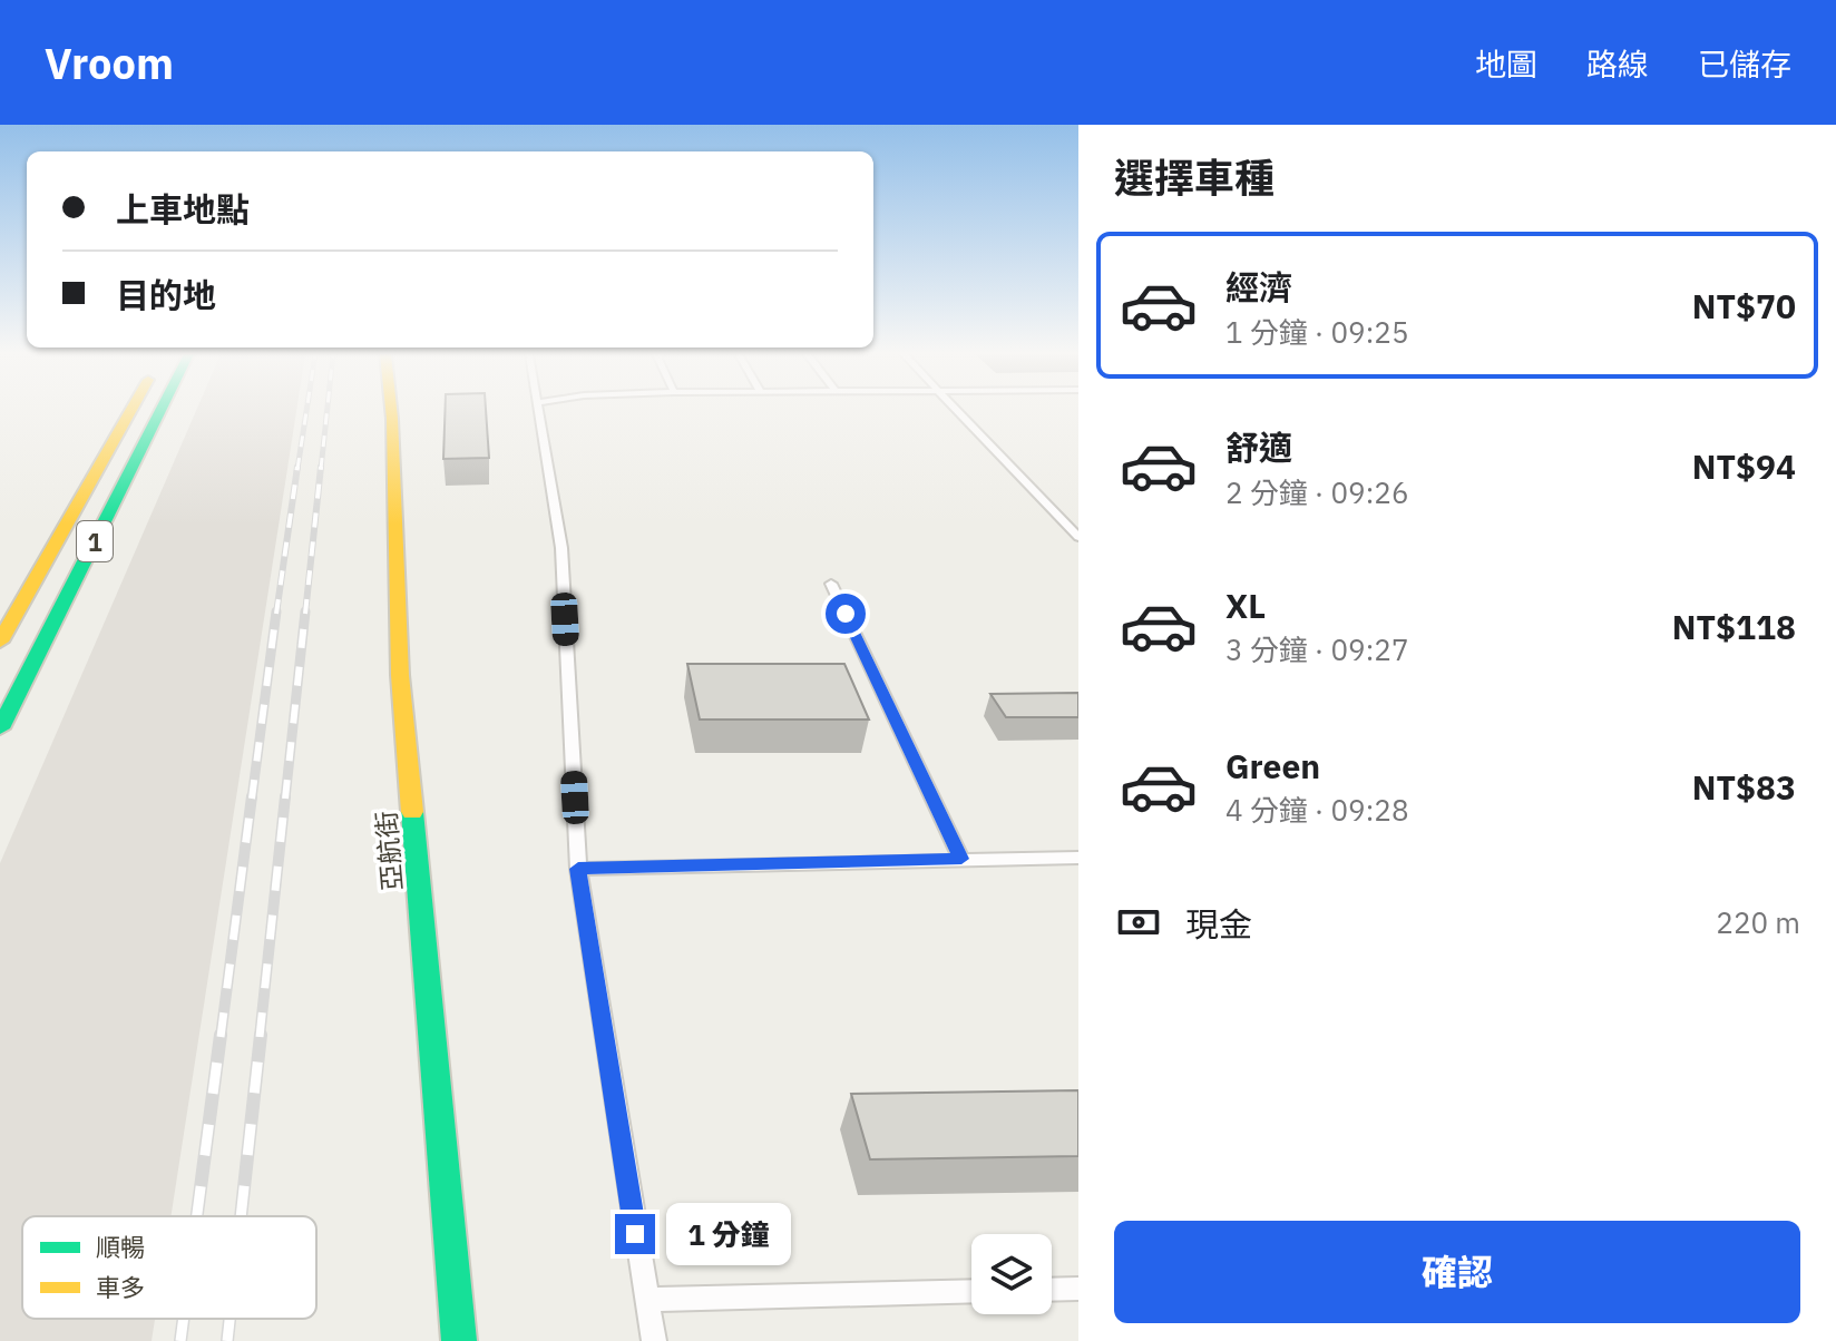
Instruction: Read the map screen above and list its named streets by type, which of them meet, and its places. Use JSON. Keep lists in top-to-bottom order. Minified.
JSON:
{"streets":{"main road":["1","亞航街"]},"legend":["順暢","車多"],"page":{"header":"Vroom","nav":["地圖","路線","已儲存"],"heading":"選擇車種","banner":["上車地點","目的地"],"list":[{"name":"經濟","note":"1 分鐘 · 09:25","value":"NT$70"},{"name":"舒適","note":"2 分鐘 · 09:26","value":"NT$94"},{"name":"XL","note":"3 分鐘 · 09:27","value":"NT$118"},{"name":"Green","note":"4 分鐘 · 09:28","value":"NT$83"}],"pay":["現金","220 m"],"bubble":"1 分鐘","buttons":"確認"}}
